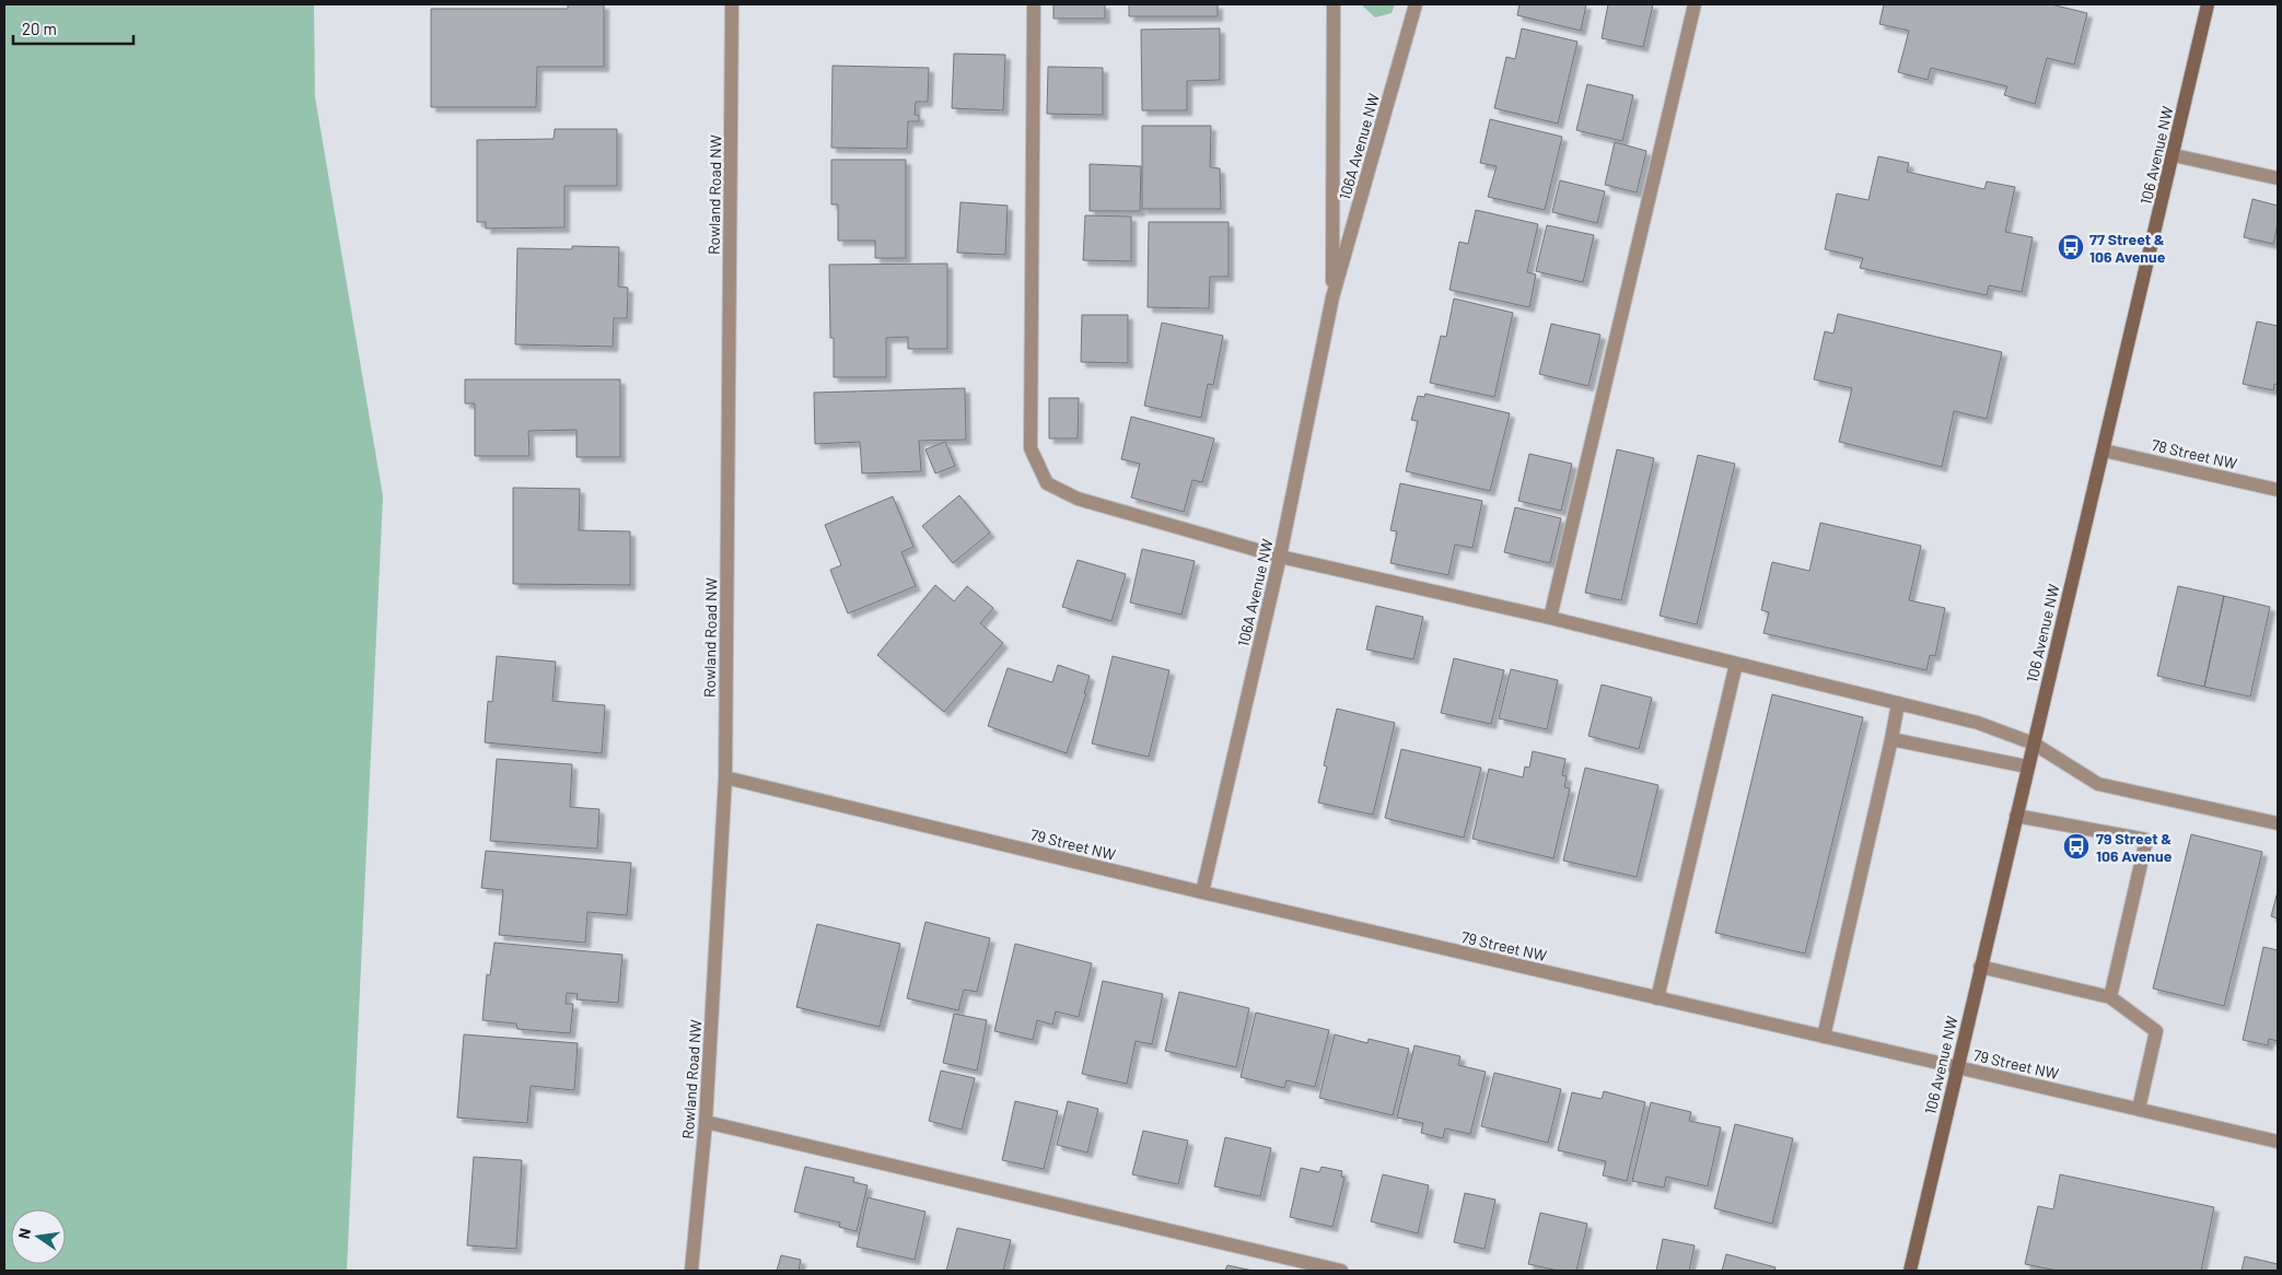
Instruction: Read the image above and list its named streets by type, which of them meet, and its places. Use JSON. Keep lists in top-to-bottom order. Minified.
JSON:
{"streets":{"main road":["106 Avenue NW"],"street":["106A Avenue NW","Rowland Road NW","78 Street NW","79 Street NW"]},"crossings":[["106A Avenue NW","79 Street NW"],["106 Avenue NW","78 Street NW"],["106 Avenue NW","79 Street NW"],["Rowland Road NW","79 Street NW"]],"places":{"bus stop":["77 Street & 106 Avenue","79 Street & 106 Avenue"]},"scale_bar":"20 m","north":"left"}
